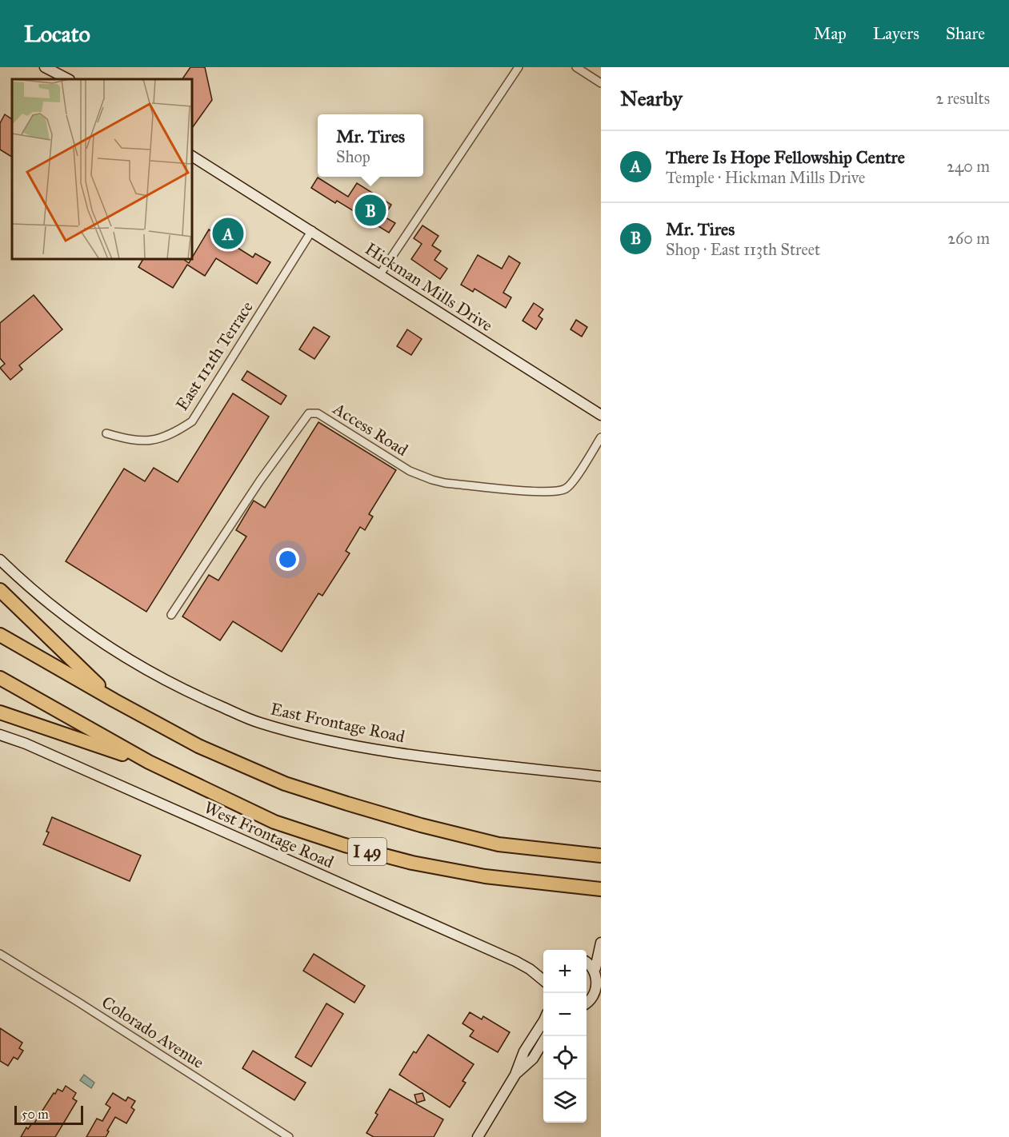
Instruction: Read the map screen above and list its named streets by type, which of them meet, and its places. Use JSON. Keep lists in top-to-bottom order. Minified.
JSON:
{"streets":{"highway":["I 49"],"street":["Hickman Mills Drive","East 112th Terrace","Access Road","East Frontage Road","West Frontage Road","Colorado Avenue"]},"crossings":[["Hickman Mills Drive","East 112th Terrace"]],"scale_bar":"50 m","page":{"header":"Locato","nav":["Map","Layers","Share"],"heading":["Nearby","2 results"],"popup":["Mr. Tires","Shop"],"list":[{"mark":"A","name":"There Is Hope Fellowship Centre","note":"Temple · Hickman Mills Drive","value":"240 m"},{"mark":"B","name":"Mr. Tires","note":"Shop · East 113th Street","value":"260 m"}],"pins":["B","A"],"map_buttons":["+","−"],"scale":"50 m"}}
